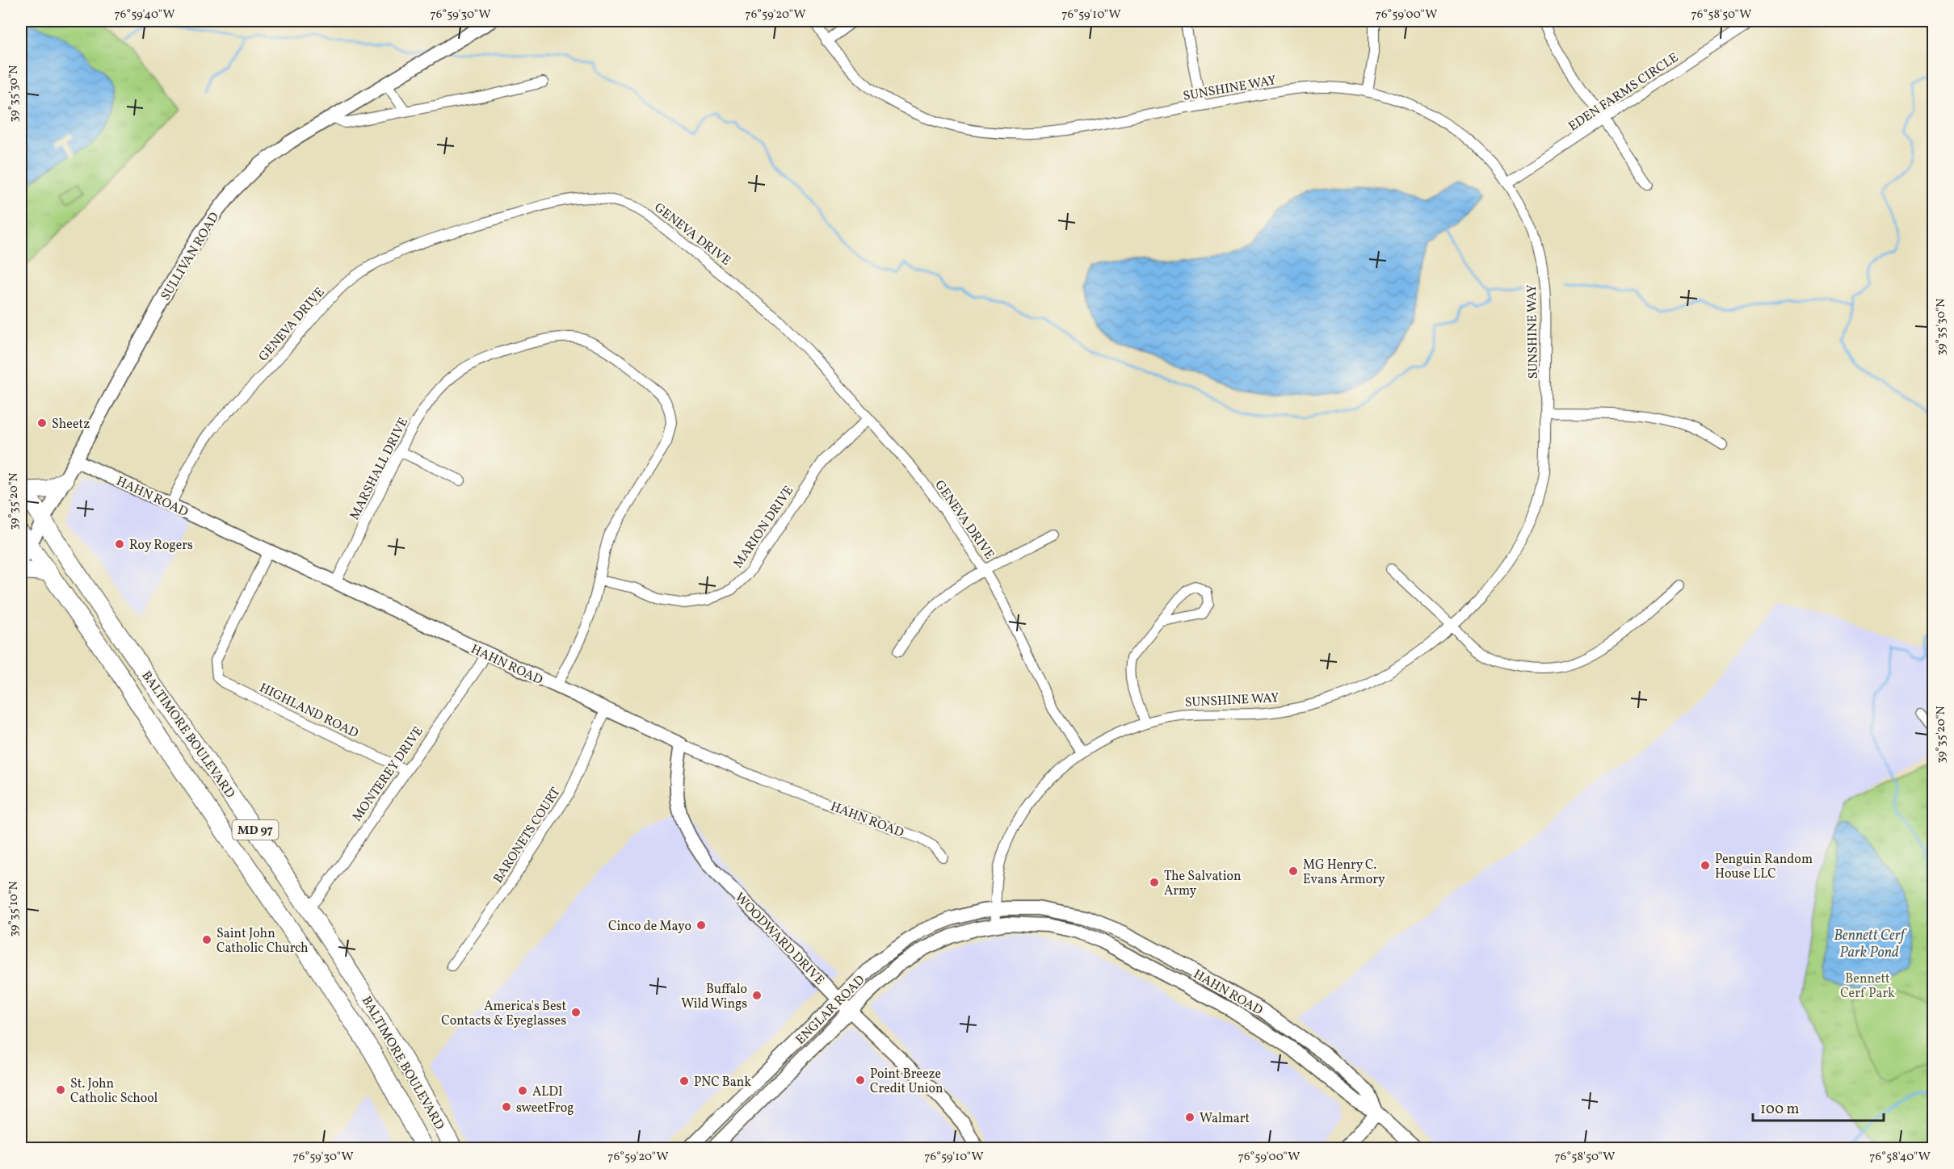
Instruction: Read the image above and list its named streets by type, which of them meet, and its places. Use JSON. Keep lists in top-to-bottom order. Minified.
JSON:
{"streets":{"highway":["BALTIMORE BOULEVARD","MD 97"],"street":["SUNSHINE WAY","EDEN FARMS CIRCLE","GENEVA DRIVE","SULLIVAN ROAD","MARSHALL DRIVE","HAHN ROAD","MARION DRIVE","HIGHLAND ROAD","MONTEREY DRIVE","BARONETS COURT","WOODWARD DRIVE","ENGLAR ROAD"]},"crossings":[["SUNSHINE WAY","EDEN FARMS CIRCLE"],["SUNSHINE WAY","GENEVA DRIVE"],["SUNSHINE WAY","HAHN ROAD"],["SUNSHINE WAY","ENGLAR ROAD"],["GENEVA DRIVE","HAHN ROAD"],["GENEVA DRIVE","MARION DRIVE"],["SULLIVAN ROAD","HAHN ROAD"],["SULLIVAN ROAD","BALTIMORE BOULEVARD"],["SULLIVAN ROAD","MD 97"],["MARSHALL DRIVE","HAHN ROAD"],["MARSHALL DRIVE","MARION DRIVE"],["HAHN ROAD","HIGHLAND ROAD"],["HAHN ROAD","MONTEREY DRIVE"],["HAHN ROAD","BARONETS COURT"],["HAHN ROAD","WOODWARD DRIVE"],["HAHN ROAD","ENGLAR ROAD"],["HIGHLAND ROAD","MONTEREY DRIVE"],["BALTIMORE BOULEVARD","MONTEREY DRIVE"],["BALTIMORE BOULEVARD","MD 97"],["WOODWARD DRIVE","ENGLAR ROAD"]],"water":["Bennett Cerf Park Pond"],"parks":["Bennett Cerf Park"],"places":["Sheetz","Roy Rogers","Penguin Random House LLC","MG Henry C. Evans Armory","The Salvation Army","Cinco de Mayo","Saint John Catholic Church","Buffalo Wild Wings","America's Best Contacts & Eyeglasses","Point Breeze Credit Union","PNC Bank","St. John Catholic School","ALDI","sweetFrog","Walmart"],"scale_bar":"100 m","coordinates":["76°59'40\"W","76°59'30\"W","76°59'20\"W","76°59'10\"W","76°59'00\"W","76°58'50\"W","39°35'30\"N","39°35'20\"N","39°35'10\"N","76°58'40\"W"]}
